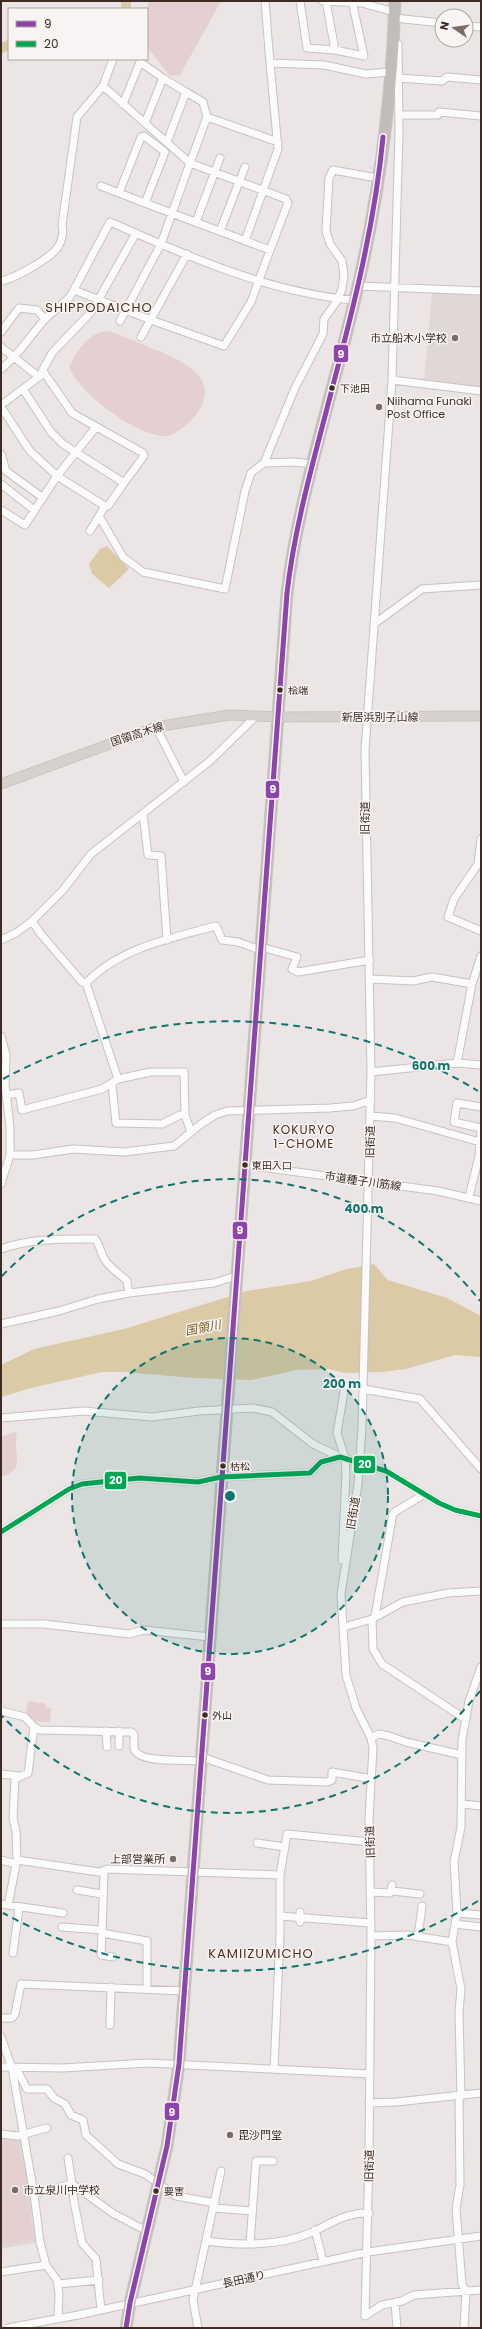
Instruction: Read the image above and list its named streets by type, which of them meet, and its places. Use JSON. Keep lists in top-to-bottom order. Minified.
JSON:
{"streets":{"main road":["新居浜別子山線","国領高木線"],"street":["旧街道","市道種子川筋線","長田通り"]},"crossings":[["新居浜別子山線","国領高木線"],["新居浜別子山線","旧街道"],["旧街道","市道種子川筋線"],["旧街道","長田通り"]],"districts":["SHIPPODAICHO","KOKURYO 1-CHOME","KAMIIZUMICHO"],"water":["国領川"],"places":["市立船木小学校","下池田","Niihama Funaki Post Office","桧端","東田入口","枯松","外山","上部営業所","毘沙門堂","市立泉川中学校","要害"],"lines":["transit line 9","transit line 20"],"legend":["9","20"],"north":"left","rings":["600 m","400 m","200 m"]}
